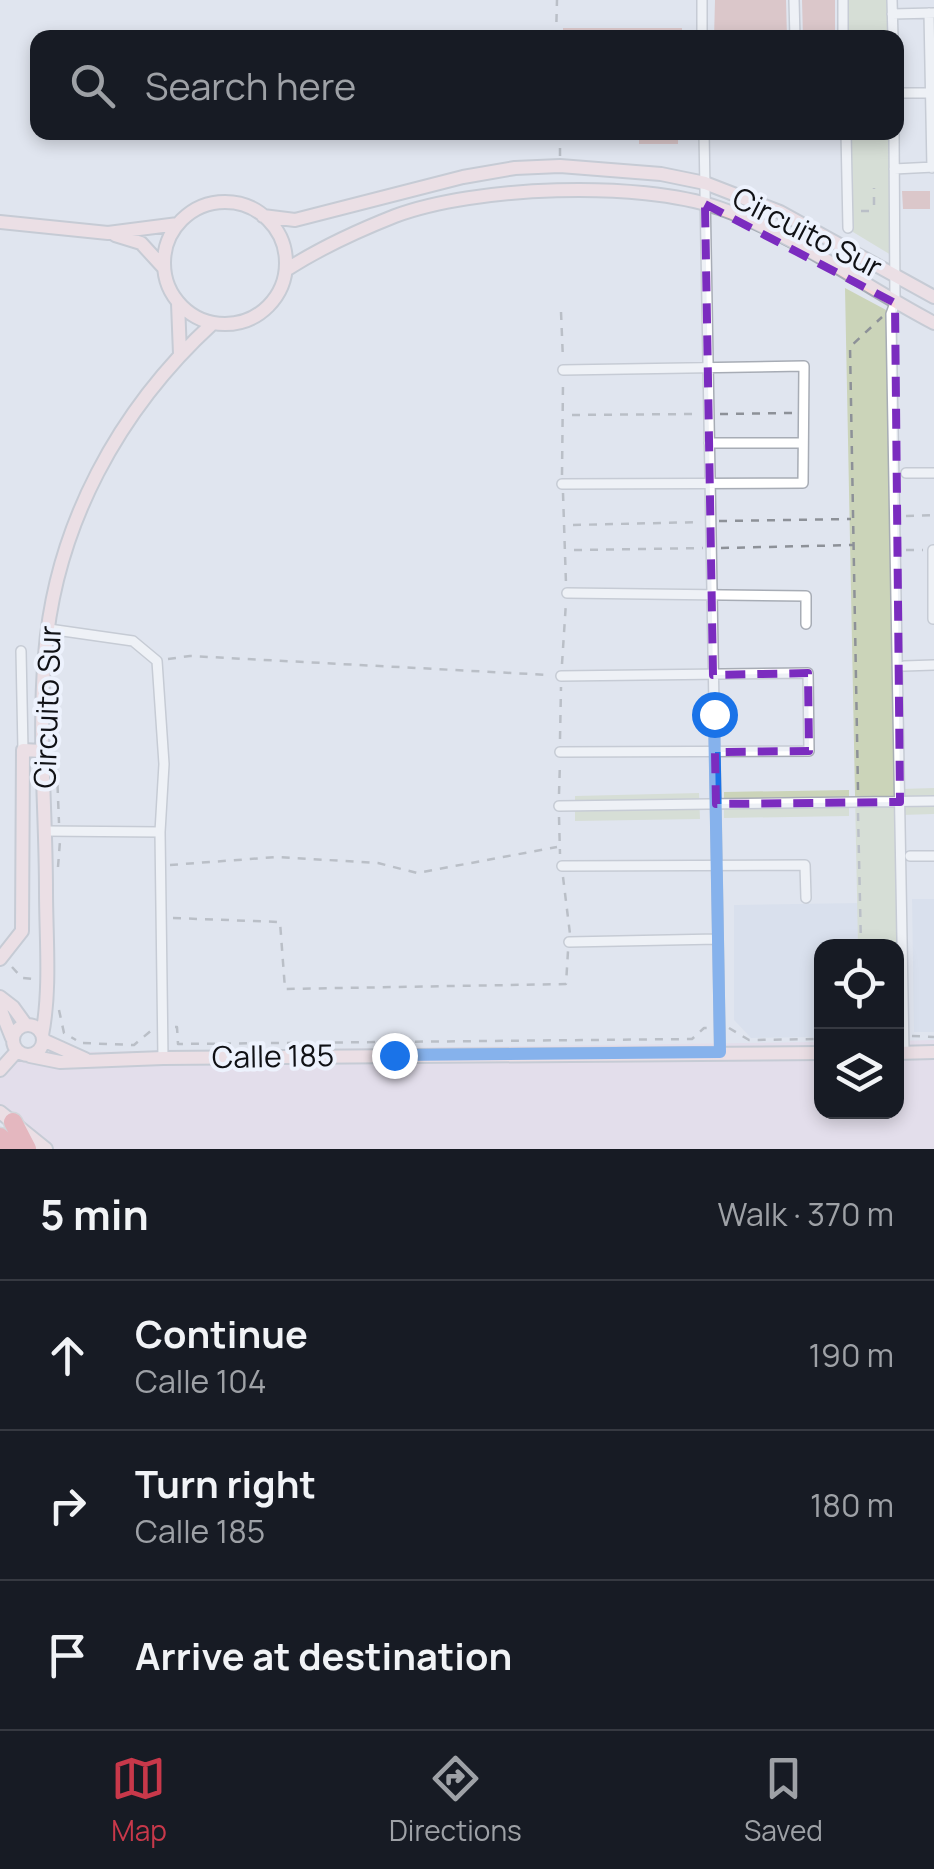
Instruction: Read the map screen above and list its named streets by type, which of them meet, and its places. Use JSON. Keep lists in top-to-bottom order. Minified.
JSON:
{"streets":{"street":["Circuito Sur","Calle 185"]},"crossings":[["Circuito Sur","Calle 185"]],"page":{"search":"Search here","heading":["5 min","Walk · 370 m"],"list":[["Continue","Calle 104","190 m"],["Turn right","Calle 185","180 m"],"Arrive at destination"],"nav":["Map","Directions","Saved"]}}
